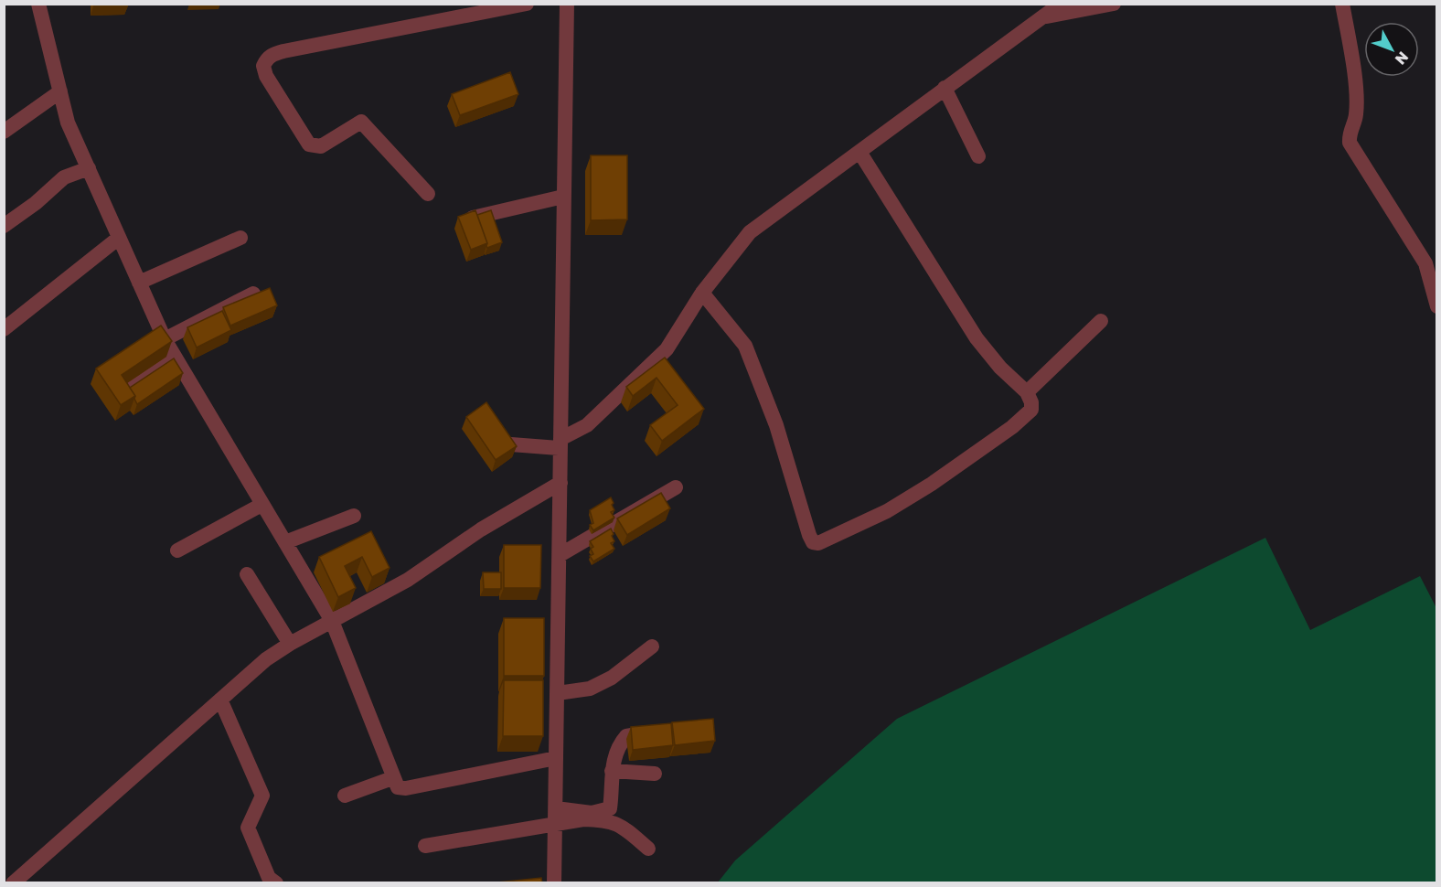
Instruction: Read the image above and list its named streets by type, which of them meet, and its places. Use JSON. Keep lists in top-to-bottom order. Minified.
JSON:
{"north":"bottom right"}
